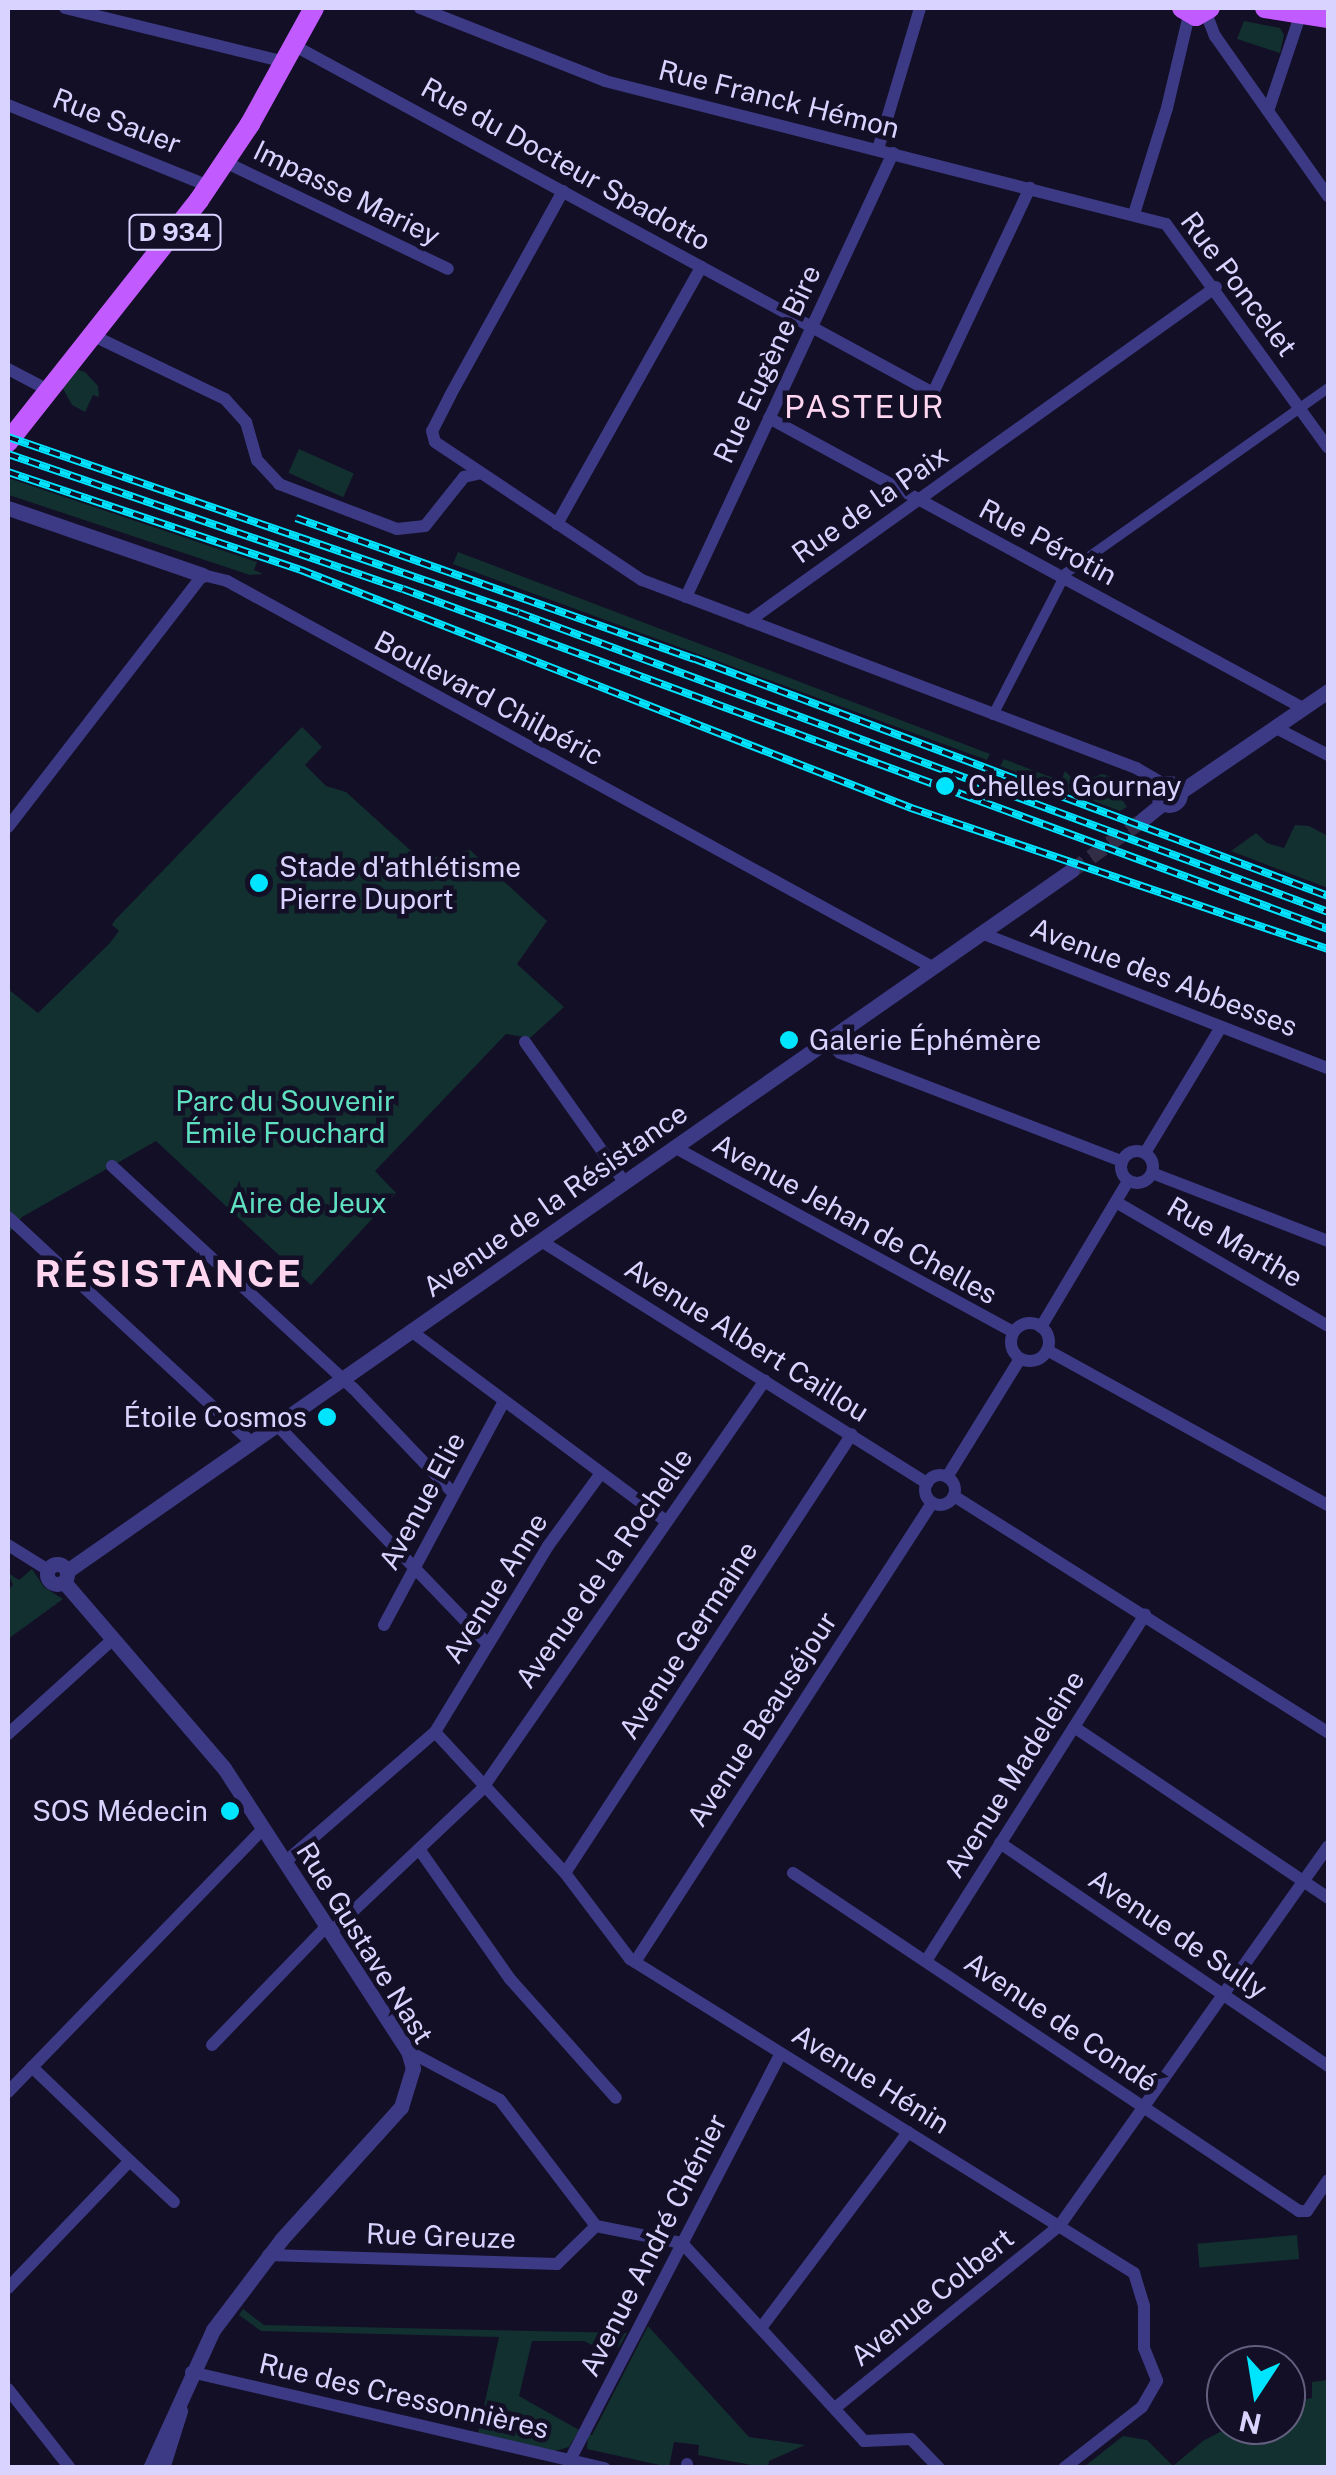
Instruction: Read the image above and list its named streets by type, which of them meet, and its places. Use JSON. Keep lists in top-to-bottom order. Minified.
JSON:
{"streets":{"main road":["D 934"],"street":["Rue Franck Hémon","Rue Sauer","Rue du Docteur Spadotto","Impasse Mariey","Rue Poncelet","Rue Eugène Bire","Rue de la Paix","Rue Pérotin","Boulevard Chilpéric","Avenue des Abbesses","Avenue de la Résistance","Avenue Jehan de Chelles","Rue Marthe","Avenue Albert Caillou","Avenue Elie","Avenue de la Rochelle","Avenue Anne","Avenue Germaine","Avenue Beauséjour","Avenue Madeleine","Avenue de Sully","Rue Gustave Nast","Avenue de Condé","Avenue Hénin","Rue Greuze","Avenue André Chénier","Avenue Colbert","Rue des Cressonnières"]},"crossings":[["Rue Franck Hémon","Rue du Docteur Spadotto"],["Rue Franck Hémon","Rue Poncelet"],["Rue Franck Hémon","Rue Eugène Bire"],["Rue Sauer","D 934"],["Rue du Docteur Spadotto","D 934"],["Rue du Docteur Spadotto","Rue Eugène Bire"],["Impasse Mariey","D 934"],["Rue Poncelet","Rue de la Paix"],["Rue Eugène Bire","Rue Pérotin"],["Rue de la Paix","Rue Pérotin"],["Boulevard Chilpéric","Avenue de la Résistance"],["Avenue des Abbesses","Avenue de la Résistance"],["Avenue de la Résistance","Avenue Jehan de Chelles"],["Avenue de la Résistance","Avenue Albert Caillou"],["Avenue de la Résistance","Rue Gustave Nast"],["Avenue Albert Caillou","Avenue de la Rochelle"],["Avenue Albert Caillou","Avenue Germaine"],["Avenue Albert Caillou","Avenue Beauséjour"],["Avenue de la Rochelle","Rue Gustave Nast"],["Avenue de la Rochelle","Avenue Hénin"],["Avenue Anne","Rue Gustave Nast"],["Avenue Anne","Avenue Hénin"],["Avenue Germaine","Avenue Hénin"],["Avenue Beauséjour","Avenue Hénin"],["Avenue Madeleine","Avenue de Sully"],["Avenue Madeleine","Avenue de Condé"],["Avenue de Sully","Avenue Colbert"],["Rue Gustave Nast","Rue Greuze"],["Rue Gustave Nast","Rue des Cressonnières"],["Avenue de Condé","Avenue Colbert"],["Avenue Hénin","Avenue André Chénier"],["Avenue Hénin","Avenue Colbert"],["Avenue André Chénier","Rue des Cressonnières"]],"districts":["PASTEUR","RÉSISTANCE"],"parks":["Parc du Souvenir Émile Fouchard","Aire de Jeux"],"places":["Chelles Gournay","Stade d'athlétisme Pierre Duport","Galerie Éphémère","Étoile Cosmos","SOS Médecin"],"north":"bottom"}
